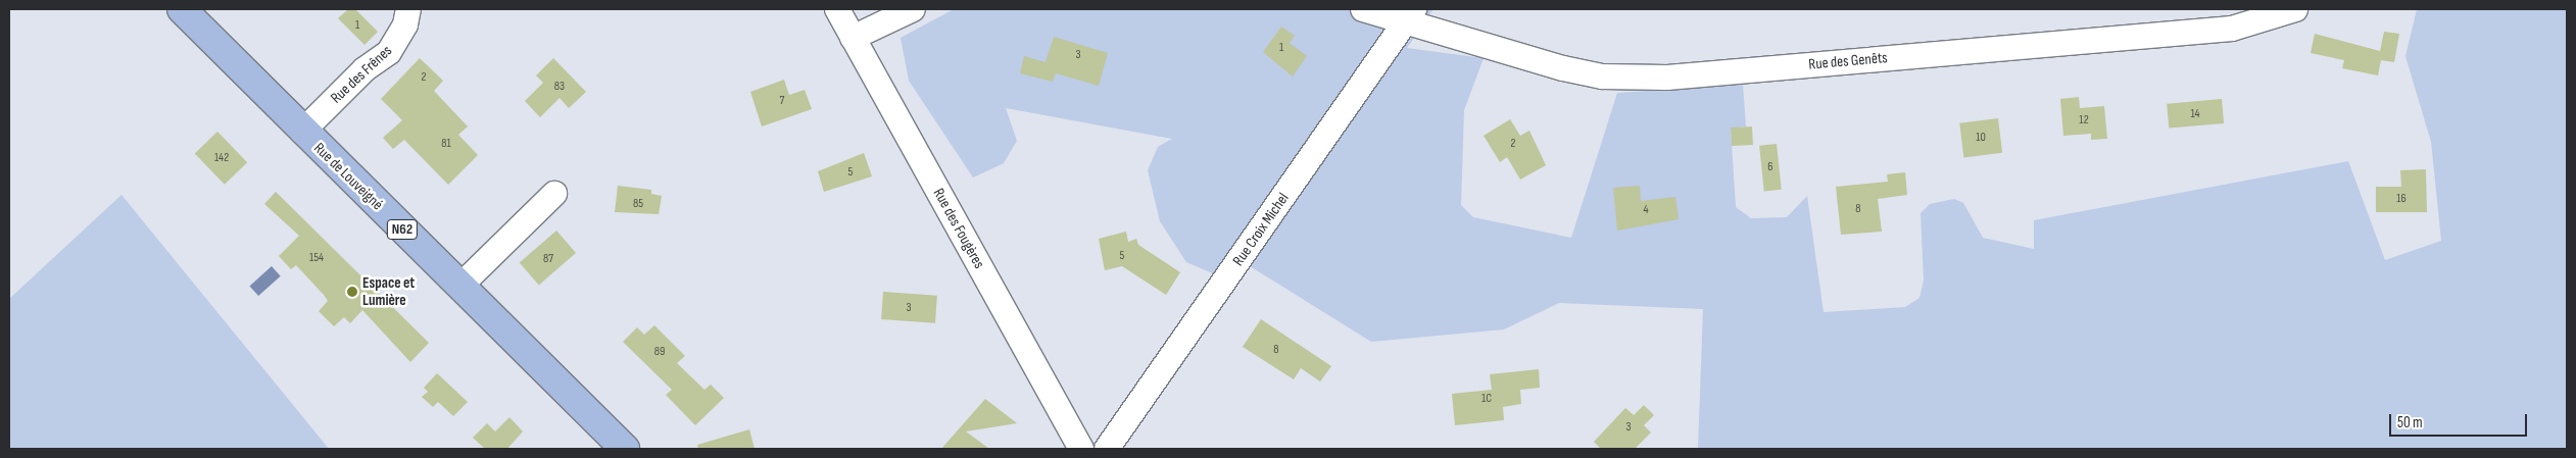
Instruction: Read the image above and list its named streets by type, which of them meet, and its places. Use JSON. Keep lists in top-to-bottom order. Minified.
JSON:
{"streets":{"main road":["Rue de Louveigné","N62"],"street":["Rue des Genêts","Rue des Frênes","Rue des Fougères","Rue Croix Michel"]},"crossings":[["Rue des Genêts","Rue Croix Michel"],["Rue des Frênes","Rue de Louveigné"]],"places":["Espace et Lumière"],"house_numbers":["1","1","3","2","83","7","14","12","10","81","2","142","6","5","16","85","8","4","5","154","87","3","8","89","1C","3"],"scale_bar":"50 m"}
